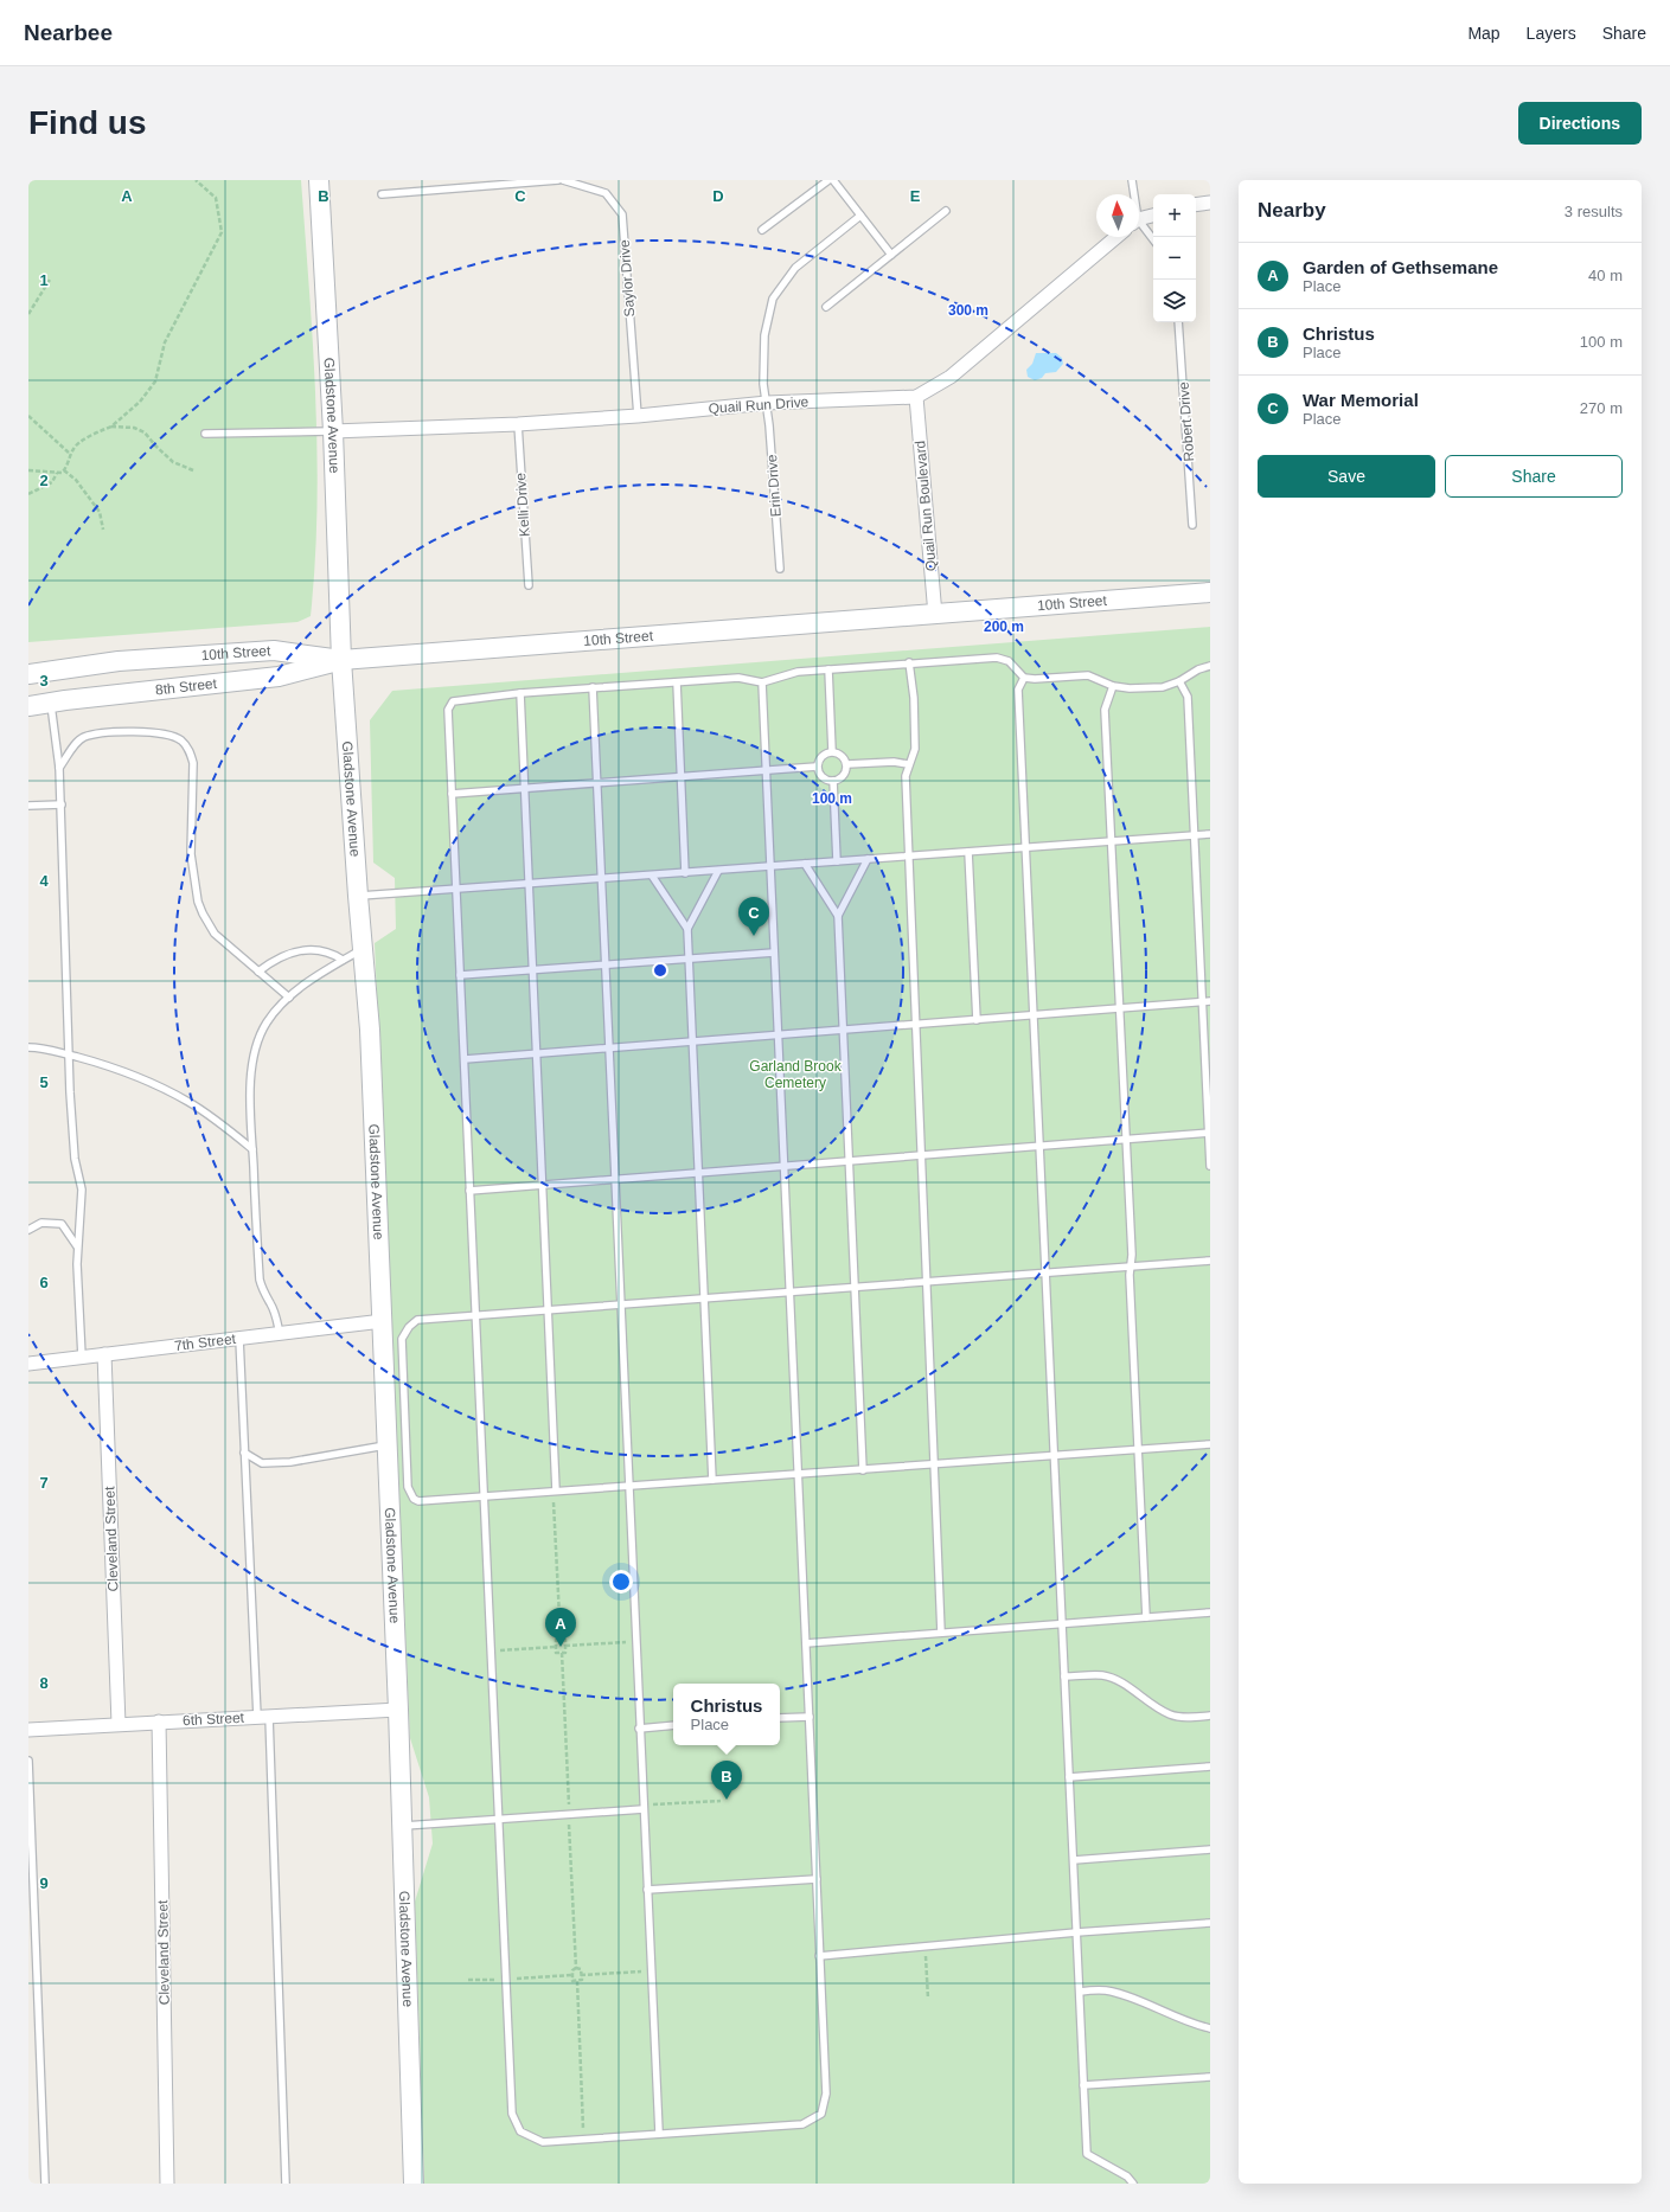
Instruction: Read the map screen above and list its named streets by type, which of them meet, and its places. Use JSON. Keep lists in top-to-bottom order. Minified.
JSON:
{"streets":{"street":["Quail Run Drive","Gladstone Avenue","Quail Run Boulevard","10th Street","8th Street","7th Street","Cleveland Street","6th Street"],"lane":["Saylor Drive","Robert Drive","Erin Drive","Kelli Drive"]},"crossings":[["Saylor Drive","Quail Run Drive"],["Quail Run Drive","Gladstone Avenue"],["Quail Run Drive","Erin Drive"],["Quail Run Drive","Kelli Drive"],["Quail Run Drive","Quail Run Boulevard"],["Gladstone Avenue","10th Street"],["Gladstone Avenue","8th Street"],["Gladstone Avenue","7th Street"],["Gladstone Avenue","6th Street"],["Quail Run Boulevard","10th Street"],["10th Street","8th Street"],["7th Street","Cleveland Street"],["Cleveland Street","6th Street"]],"parks":["Garland Brook Cemetery"],"north":"top","page":{"header":"Nearbee","nav":["Map","Layers","Share"],"buttons":["Directions",["Save","Share"]],"title":"Find us","heading":["Nearby","3 results"],"map_buttons":["+","−"],"list":[{"mark":"A","name":"Garden of Gethsemane","note":"Place","value":"40 m"},{"mark":"B","name":"Christus","note":"Place","value":"100 m"},{"mark":"C","name":"War Memorial","note":"Place","value":"270 m"}],"pins":["C","A","B"],"popup":["Christus","Place"]},"grid":{"columns":["A","B","C","D","E"],"rows":["1","2","3","4","5","6","7","8","9"]},"rings":["300 m","200 m","100 m"]}
